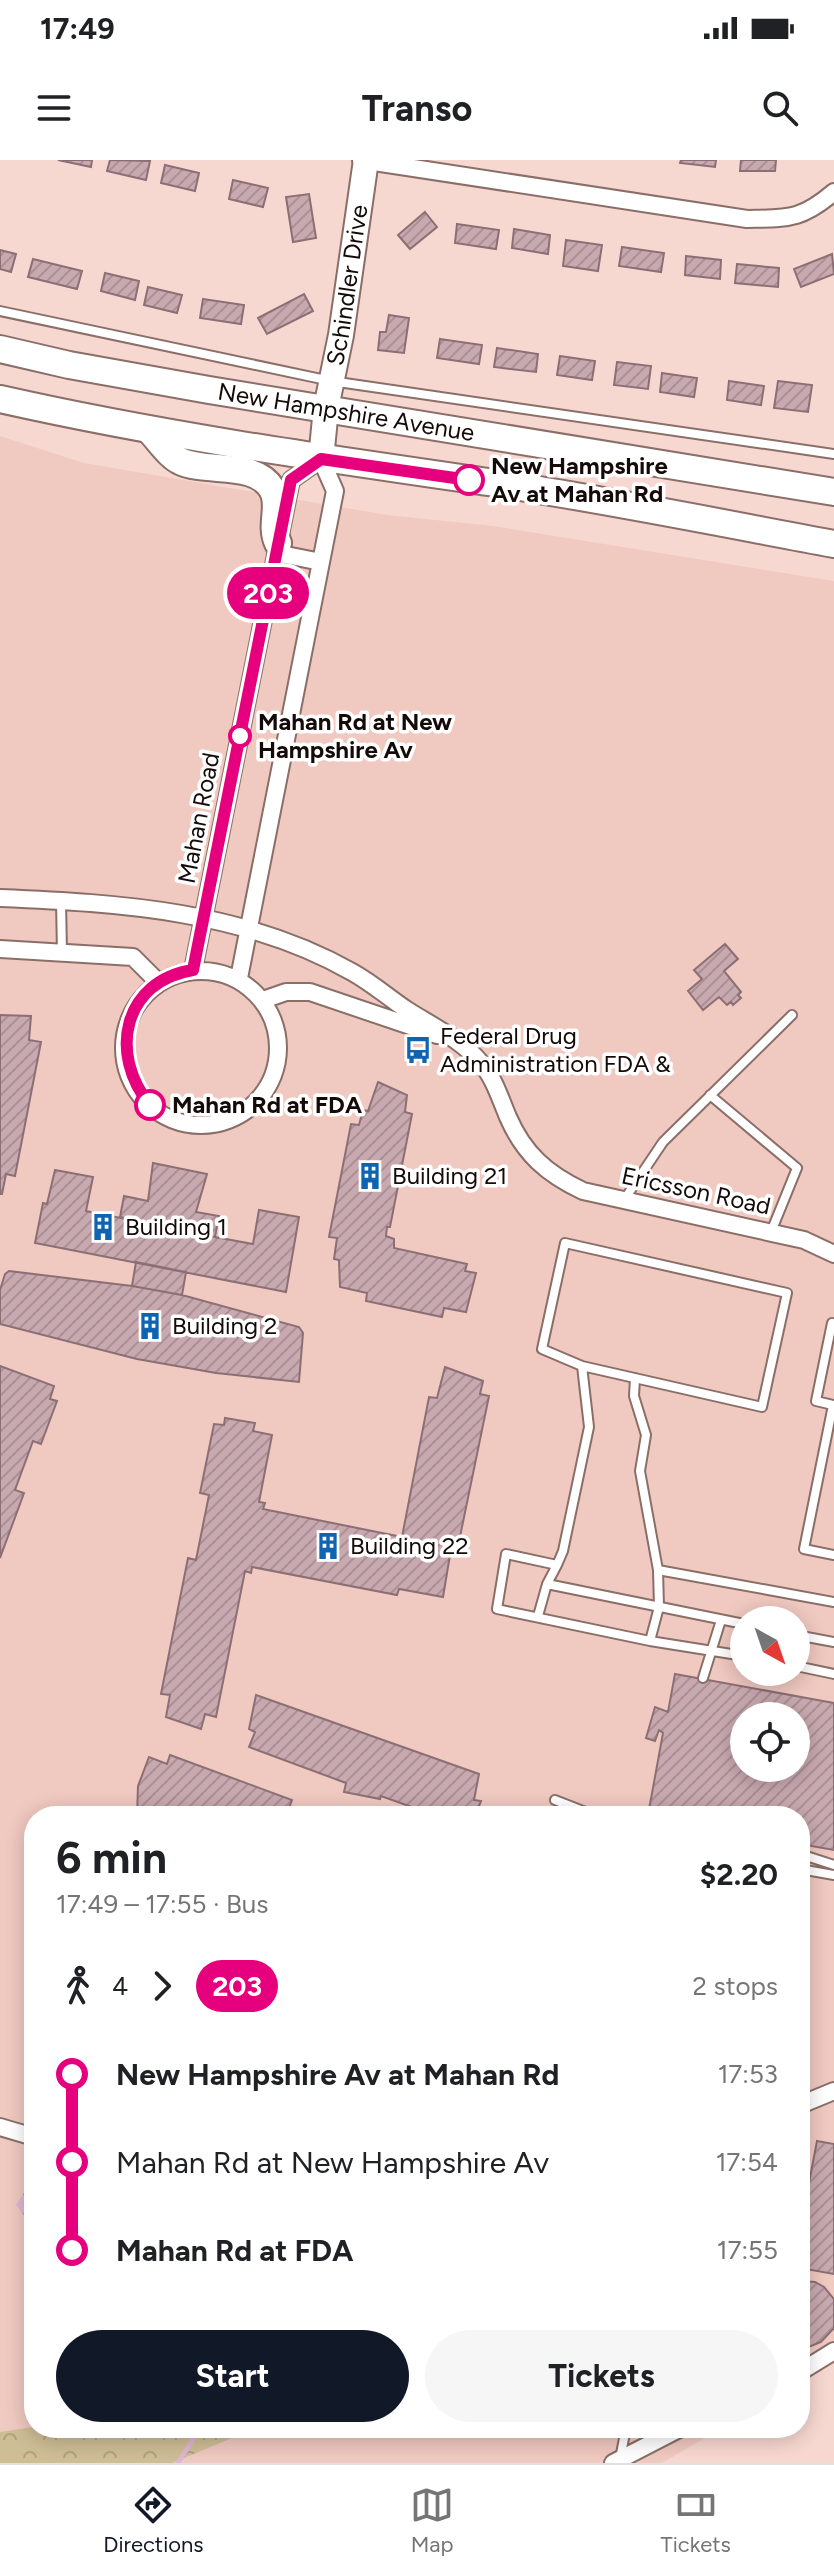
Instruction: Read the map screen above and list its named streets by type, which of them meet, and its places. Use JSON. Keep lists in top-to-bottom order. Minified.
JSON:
{"streets":{"main road":["New Hampshire Avenue"],"street":["Schindler Drive","Mahan Road","Ericsson Road"]},"crossings":[["Schindler Drive","New Hampshire Avenue"],["Schindler Drive","Mahan Road"],["New Hampshire Avenue","Mahan Road"],["Mahan Road","Ericsson Road"]],"places":{"other":["New Hampshire Av at Mahan Rd","Mahan Rd at New Hampshire Av","Mahan Rd at FDA"],"bus stop":["Federal Drug Administration FDA &"],"building":["Building 21","Building 1","Building 2","Building 22"]},"lines":["bus line 203"],"north":"bottom right","page":{"status":"17:49","header":"Transo","on_map":"203","heading":["6 min","17:49 – 17:55 · Bus","$2.20"],"legs":["4","203","2 stops"],"list":[{"name":"New Hampshire Av at Mahan Rd","value":"17:53"},{"name":"Mahan Rd at New Hampshire Av","value":"17:54"},{"name":"Mahan Rd at FDA","value":"17:55"}],"buttons":["Start","Tickets"],"tabs":["Directions","Map","Tickets"]}}
